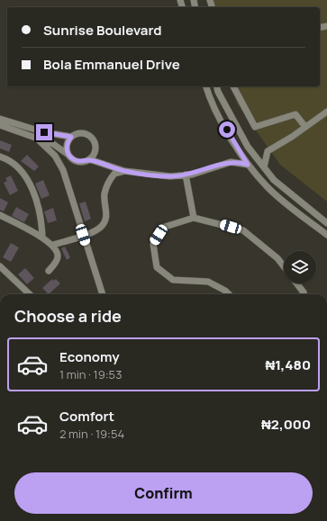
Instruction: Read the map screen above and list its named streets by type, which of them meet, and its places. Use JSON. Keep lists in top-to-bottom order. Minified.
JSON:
{"page":{"banner":["Sunrise Boulevard","Bola Emmanuel Drive"],"heading":"Choose a ride","list":[{"name":"Economy","note":"1 min · 19:53","value":"₦1,480"},{"name":"Comfort","note":"2 min · 19:54","value":"₦2,000"}],"buttons":"Confirm"}}
